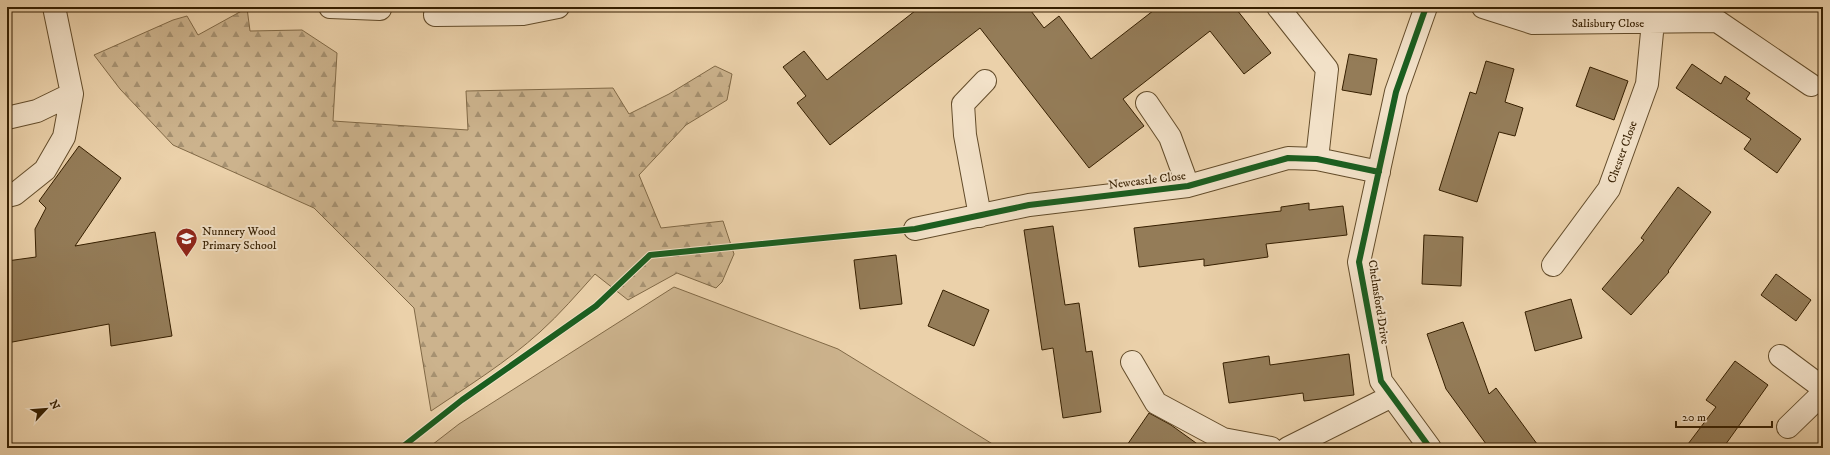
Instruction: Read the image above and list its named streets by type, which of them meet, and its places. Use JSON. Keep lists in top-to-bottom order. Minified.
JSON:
{"streets":{"street":["Salisbury Close","Chester Close","Newcastle Close","Chelmsford Drive"]},"crossings":[["Salisbury Close","Chester Close"],["Newcastle Close","Chelmsford Drive"]],"places":{"school or university":["Nunnery Wood Primary School"]},"scale_bar":"20 m","north":"top right"}
